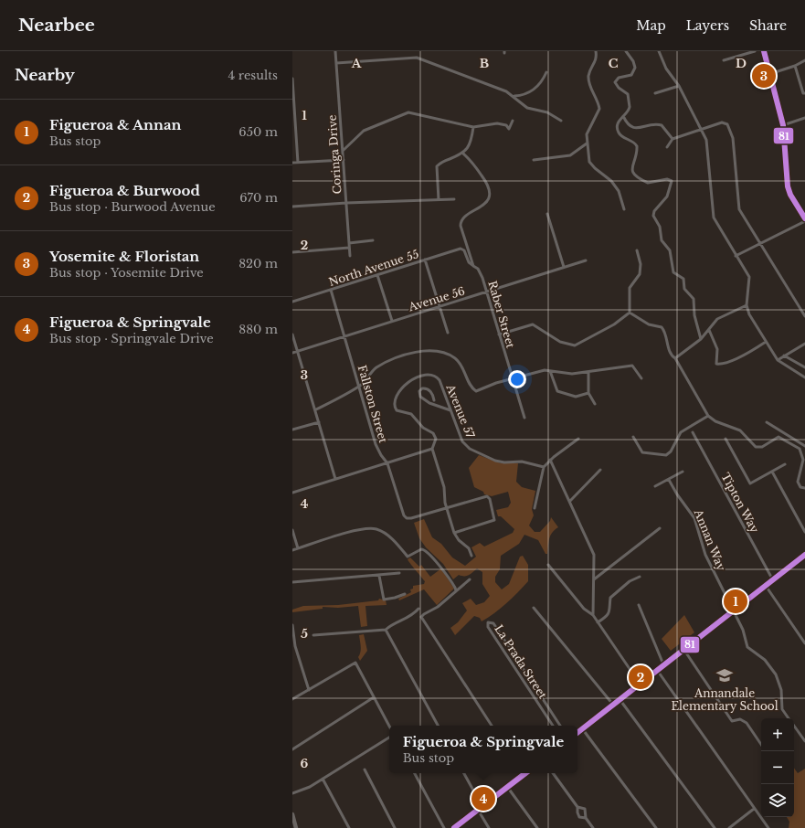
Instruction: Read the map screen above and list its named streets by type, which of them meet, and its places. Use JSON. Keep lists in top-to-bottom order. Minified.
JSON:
{"streets":{"street":["Coringa Drive","North Avenue 55","Avenue 56","Raber Street","Fallston Street","Avenue 57","Tipton Way","Annan Way","La Prada Street"]},"crossings":[["North Avenue 55","Raber Street"],["North Avenue 55","Fallston Street"],["Avenue 56","Raber Street"],["Avenue 56","Fallston Street"]],"places":{"school or university":["Annandale Elementary School"]},"lines":["transit line 81"],"page":{"header":"Nearbee","nav":["Map","Layers","Share"],"heading":["Nearby","4 results"],"pins":["3","1","2","4"],"list":[{"mark":"1","name":"Figueroa & Annan","note":"Bus stop","value":"650 m"},{"mark":"2","name":"Figueroa & Burwood","note":"Bus stop · Burwood Avenue","value":"670 m"},{"mark":"3","name":"Yosemite & Floristan","note":"Bus stop · Yosemite Drive","value":"820 m"},{"mark":"4","name":"Figueroa & Springvale","note":"Bus stop · Springvale Drive","value":"880 m"}],"map_buttons":["+","−"],"popup":["Figueroa & Springvale","Bus stop"]},"grid":{"columns":["A","B","C","D"],"rows":["1","2","3","4","5","6"]}}
